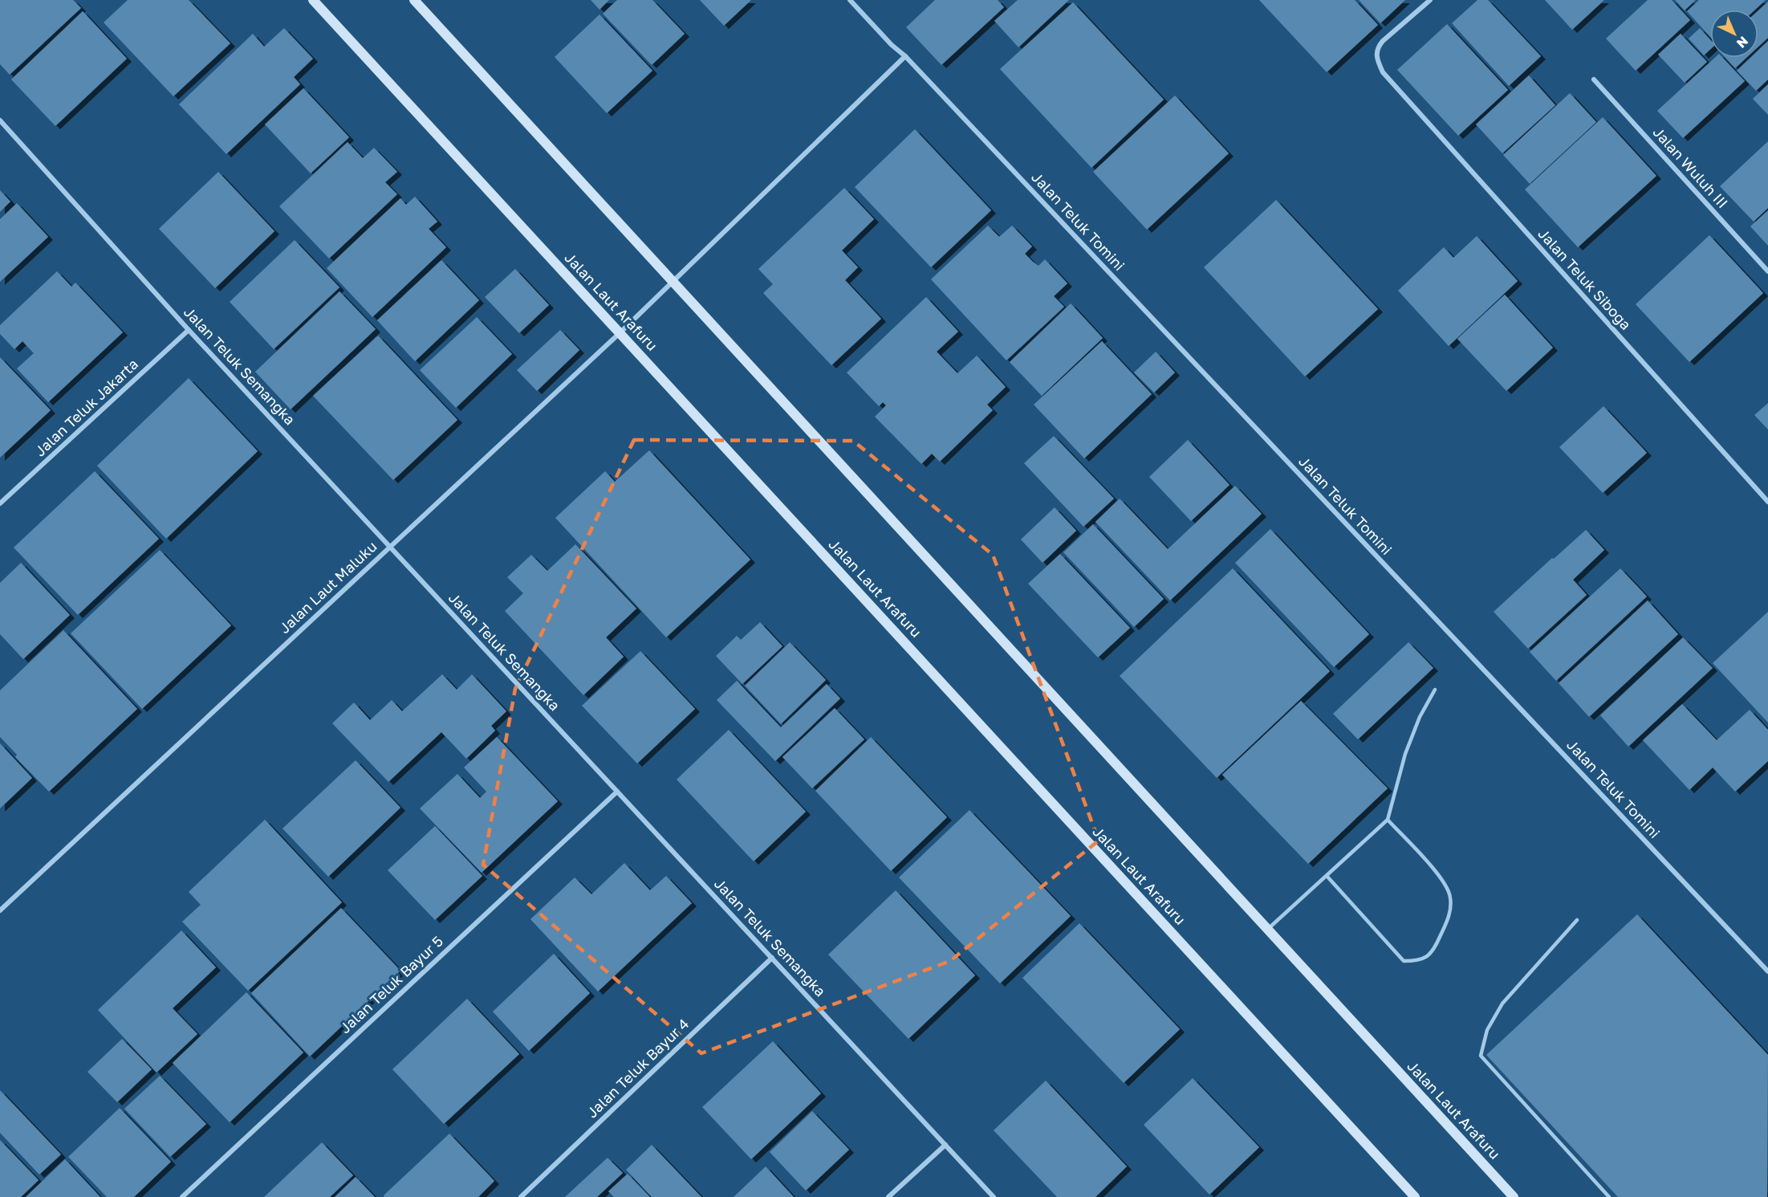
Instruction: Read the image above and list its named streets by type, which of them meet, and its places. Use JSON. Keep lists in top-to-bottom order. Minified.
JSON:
{"streets":{"street":["Jalan Wuluh III","Jalan Teluk Tomini","Jalan Teluk Siboga","Jalan Laut Arafuru","Jalan Teluk Semangka","Jalan Teluk Jakarta","Jalan Laut Maluku","Jalan Teluk Bayur 5","Jalan Teluk Bayur 4"]},"crossings":[["Jalan Laut Arafuru","Jalan Laut Maluku"],["Jalan Teluk Semangka","Jalan Teluk Jakarta"],["Jalan Teluk Semangka","Jalan Laut Maluku"],["Jalan Teluk Semangka","Jalan Teluk Bayur 5"],["Jalan Teluk Semangka","Jalan Teluk Bayur 4"]],"north":"bottom right"}
